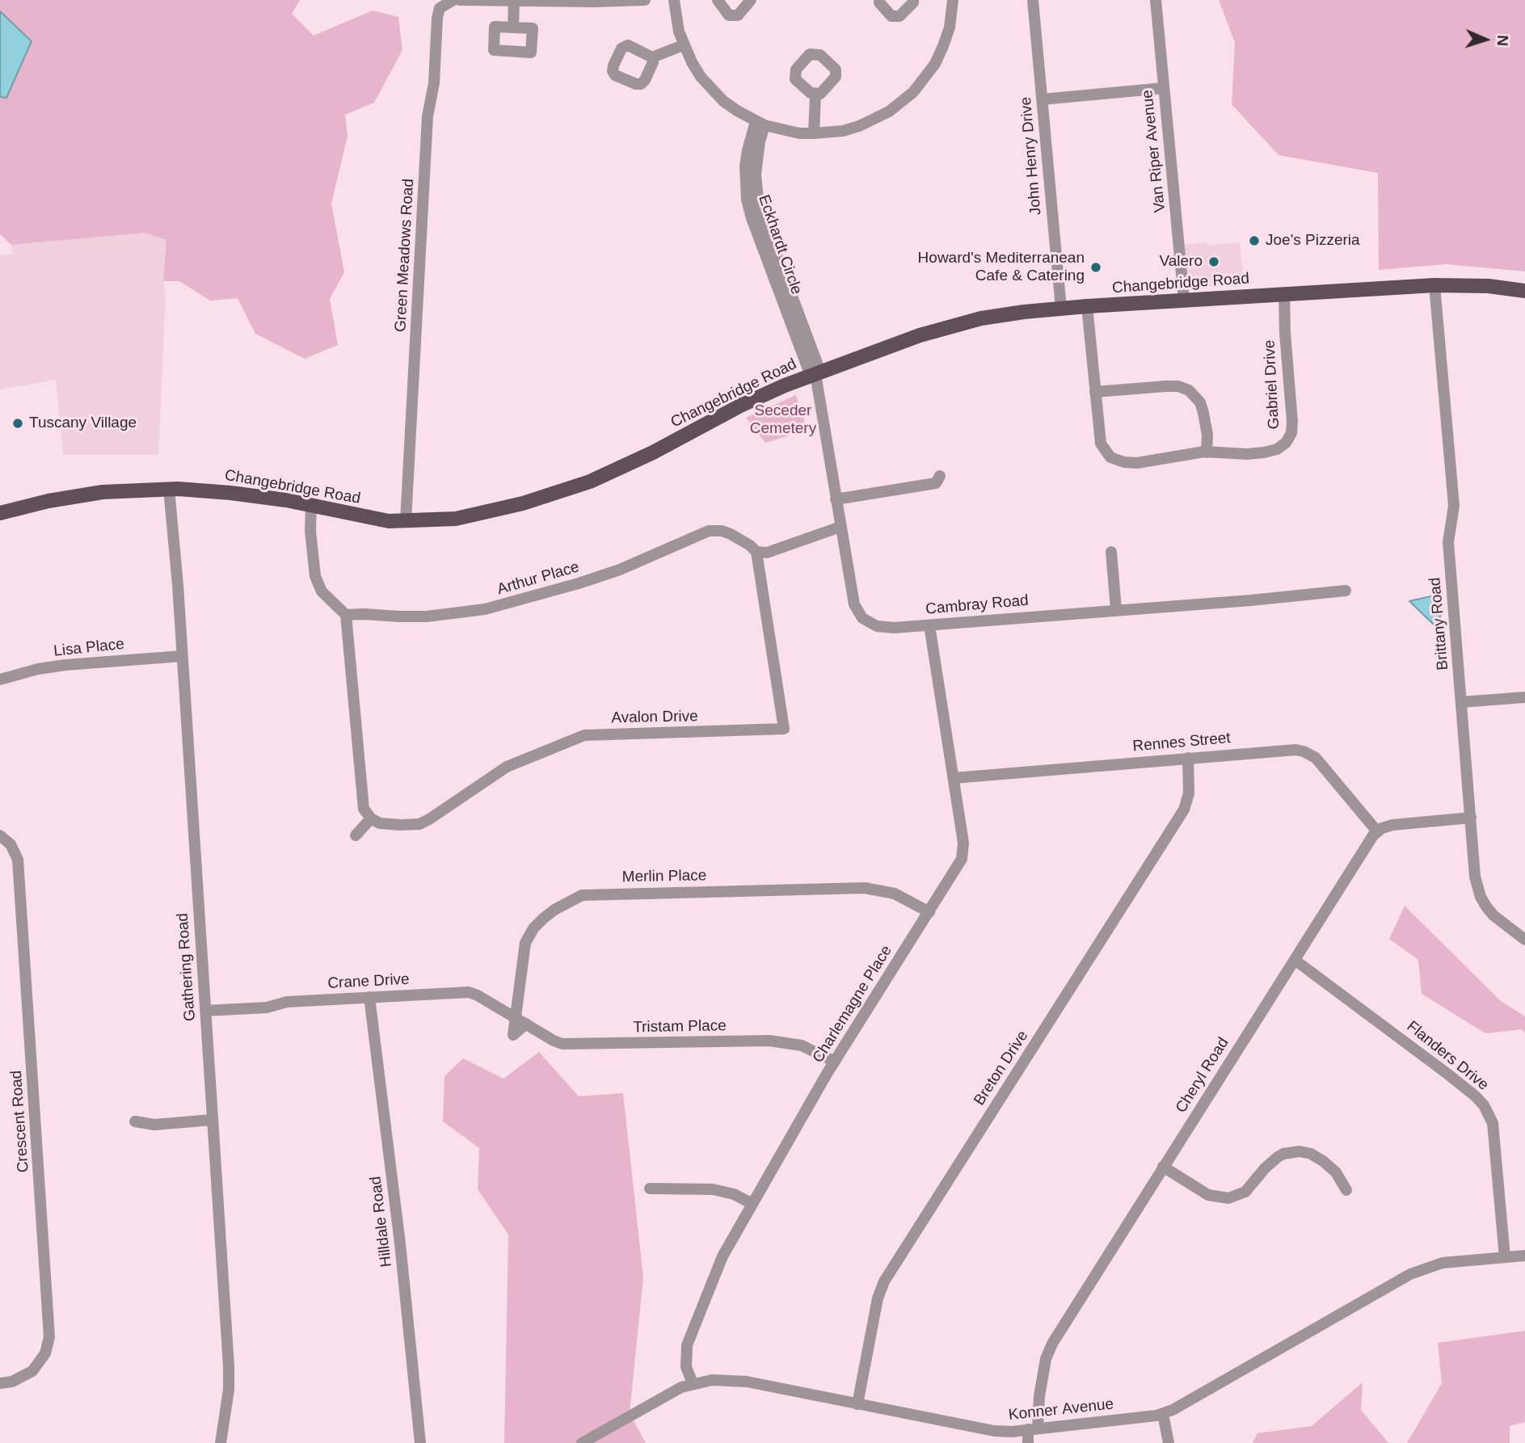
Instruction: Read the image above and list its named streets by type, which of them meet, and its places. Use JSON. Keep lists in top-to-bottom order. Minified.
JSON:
{"streets":{"main road":["Changebridge Road"],"street":["Van Riper Avenue","John Henry Drive","Eckhardt Circle","Green Meadows Road","Gabriel Drive","Arthur Place","Cambray Road","Brittany Road","Lisa Place","Avalon Drive","Rennes Street","Merlin Place","Gathering Road","Crane Drive","Charlemagne Place","Tristam Place","Flanders Drive","Breton Drive","Cheryl Road","Crescent Road","Hilldale Road","Konner Avenue"]},"crossings":[["Van Riper Avenue","Changebridge Road"],["John Henry Drive","Changebridge Road"],["Eckhardt Circle","Changebridge Road"],["Eckhardt Circle","Cambray Road"],["Green Meadows Road","Changebridge Road"],["Changebridge Road","Gabriel Drive"],["Changebridge Road","Cambray Road"],["Changebridge Road","Brittany Road"],["Changebridge Road","Gathering Road"],["Arthur Place","Avalon Drive"],["Cambray Road","Charlemagne Place"],["Lisa Place","Gathering Road"],["Rennes Street","Charlemagne Place"],["Rennes Street","Breton Drive"],["Rennes Street","Cheryl Road"],["Merlin Place","Crane Drive"],["Merlin Place","Charlemagne Place"],["Merlin Place","Tristam Place"],["Gathering Road","Crane Drive"],["Crane Drive","Tristam Place"],["Crane Drive","Hilldale Road"],["Charlemagne Place","Tristam Place"],["Charlemagne Place","Konner Avenue"],["Flanders Drive","Cheryl Road"],["Flanders Drive","Konner Avenue"],["Breton Drive","Konner Avenue"],["Cheryl Road","Konner Avenue"]],"parks":["Seceder Cemetery"],"places":["Joe's Pizzeria","Valero","Howard's Mediterranean Cafe & Catering","Tuscany Village"],"north":"right"}
